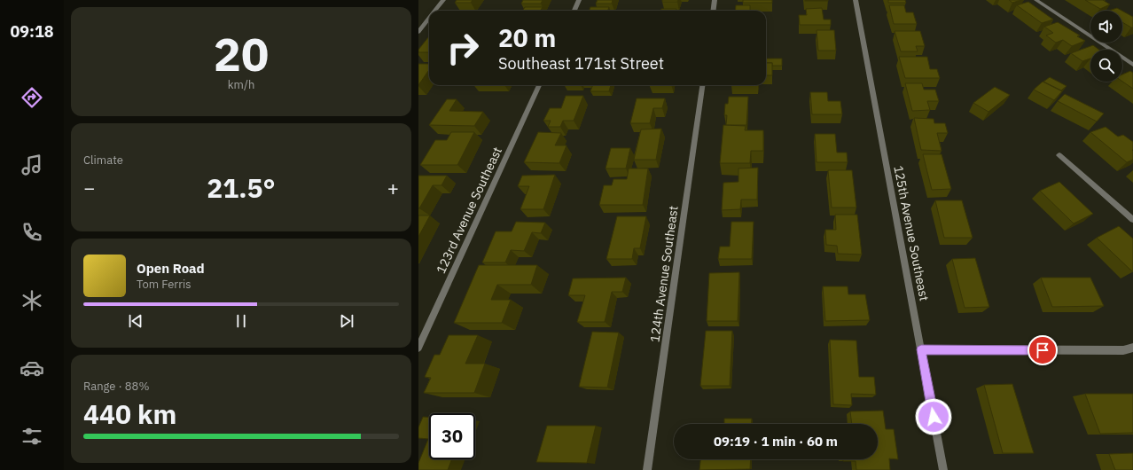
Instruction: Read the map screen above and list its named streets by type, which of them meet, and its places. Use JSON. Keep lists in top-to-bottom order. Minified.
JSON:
{"streets":{"street":["123rd Avenue Southeast","125th Avenue Southeast","124th Avenue Southeast"]},"page":{"tabs":"09:18","tile":[["20","km/h"],"Climate",["Range · 88%","440 km"]],"turn":["20 m","Southeast 171st Street"],"heat":["−","21.5°","+"],"song":["Open Road","Tom Ferris"],"limit":"30","trip":"09:19 · 1 min · 60 m"}}
